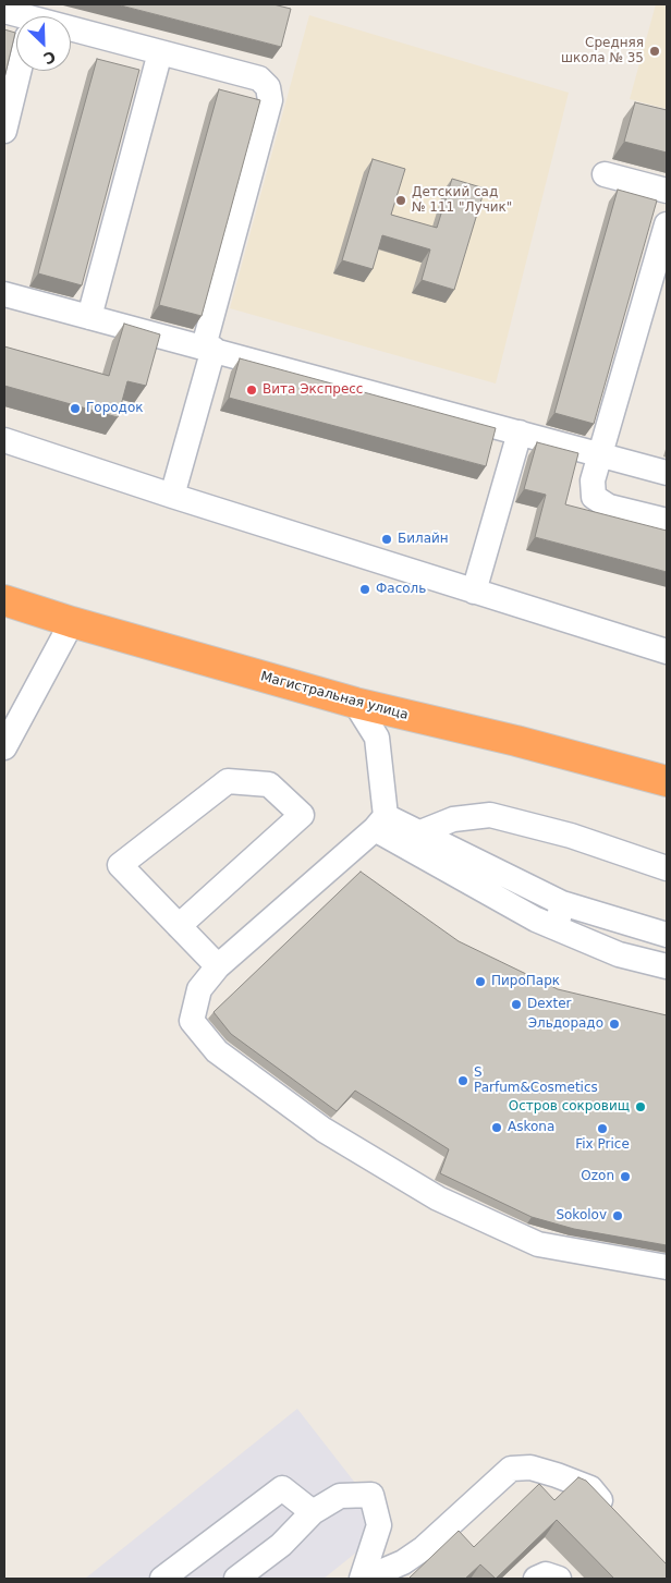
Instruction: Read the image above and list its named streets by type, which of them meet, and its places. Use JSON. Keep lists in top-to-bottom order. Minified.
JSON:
{"streets":{"highway":["Магистральная улица"]},"places":["Средняя школа № 35","Детский сад № 111 \"Лучик\"","Вита Экспресс","Городок","Билайн","Фасоль","ПироПарк","Dexter","Эльдорадо","S Parfum&Cosmetics","Остров сокровищ","Askona","Fix Price","Ozon","Sokolov"],"north":"bottom right"}
